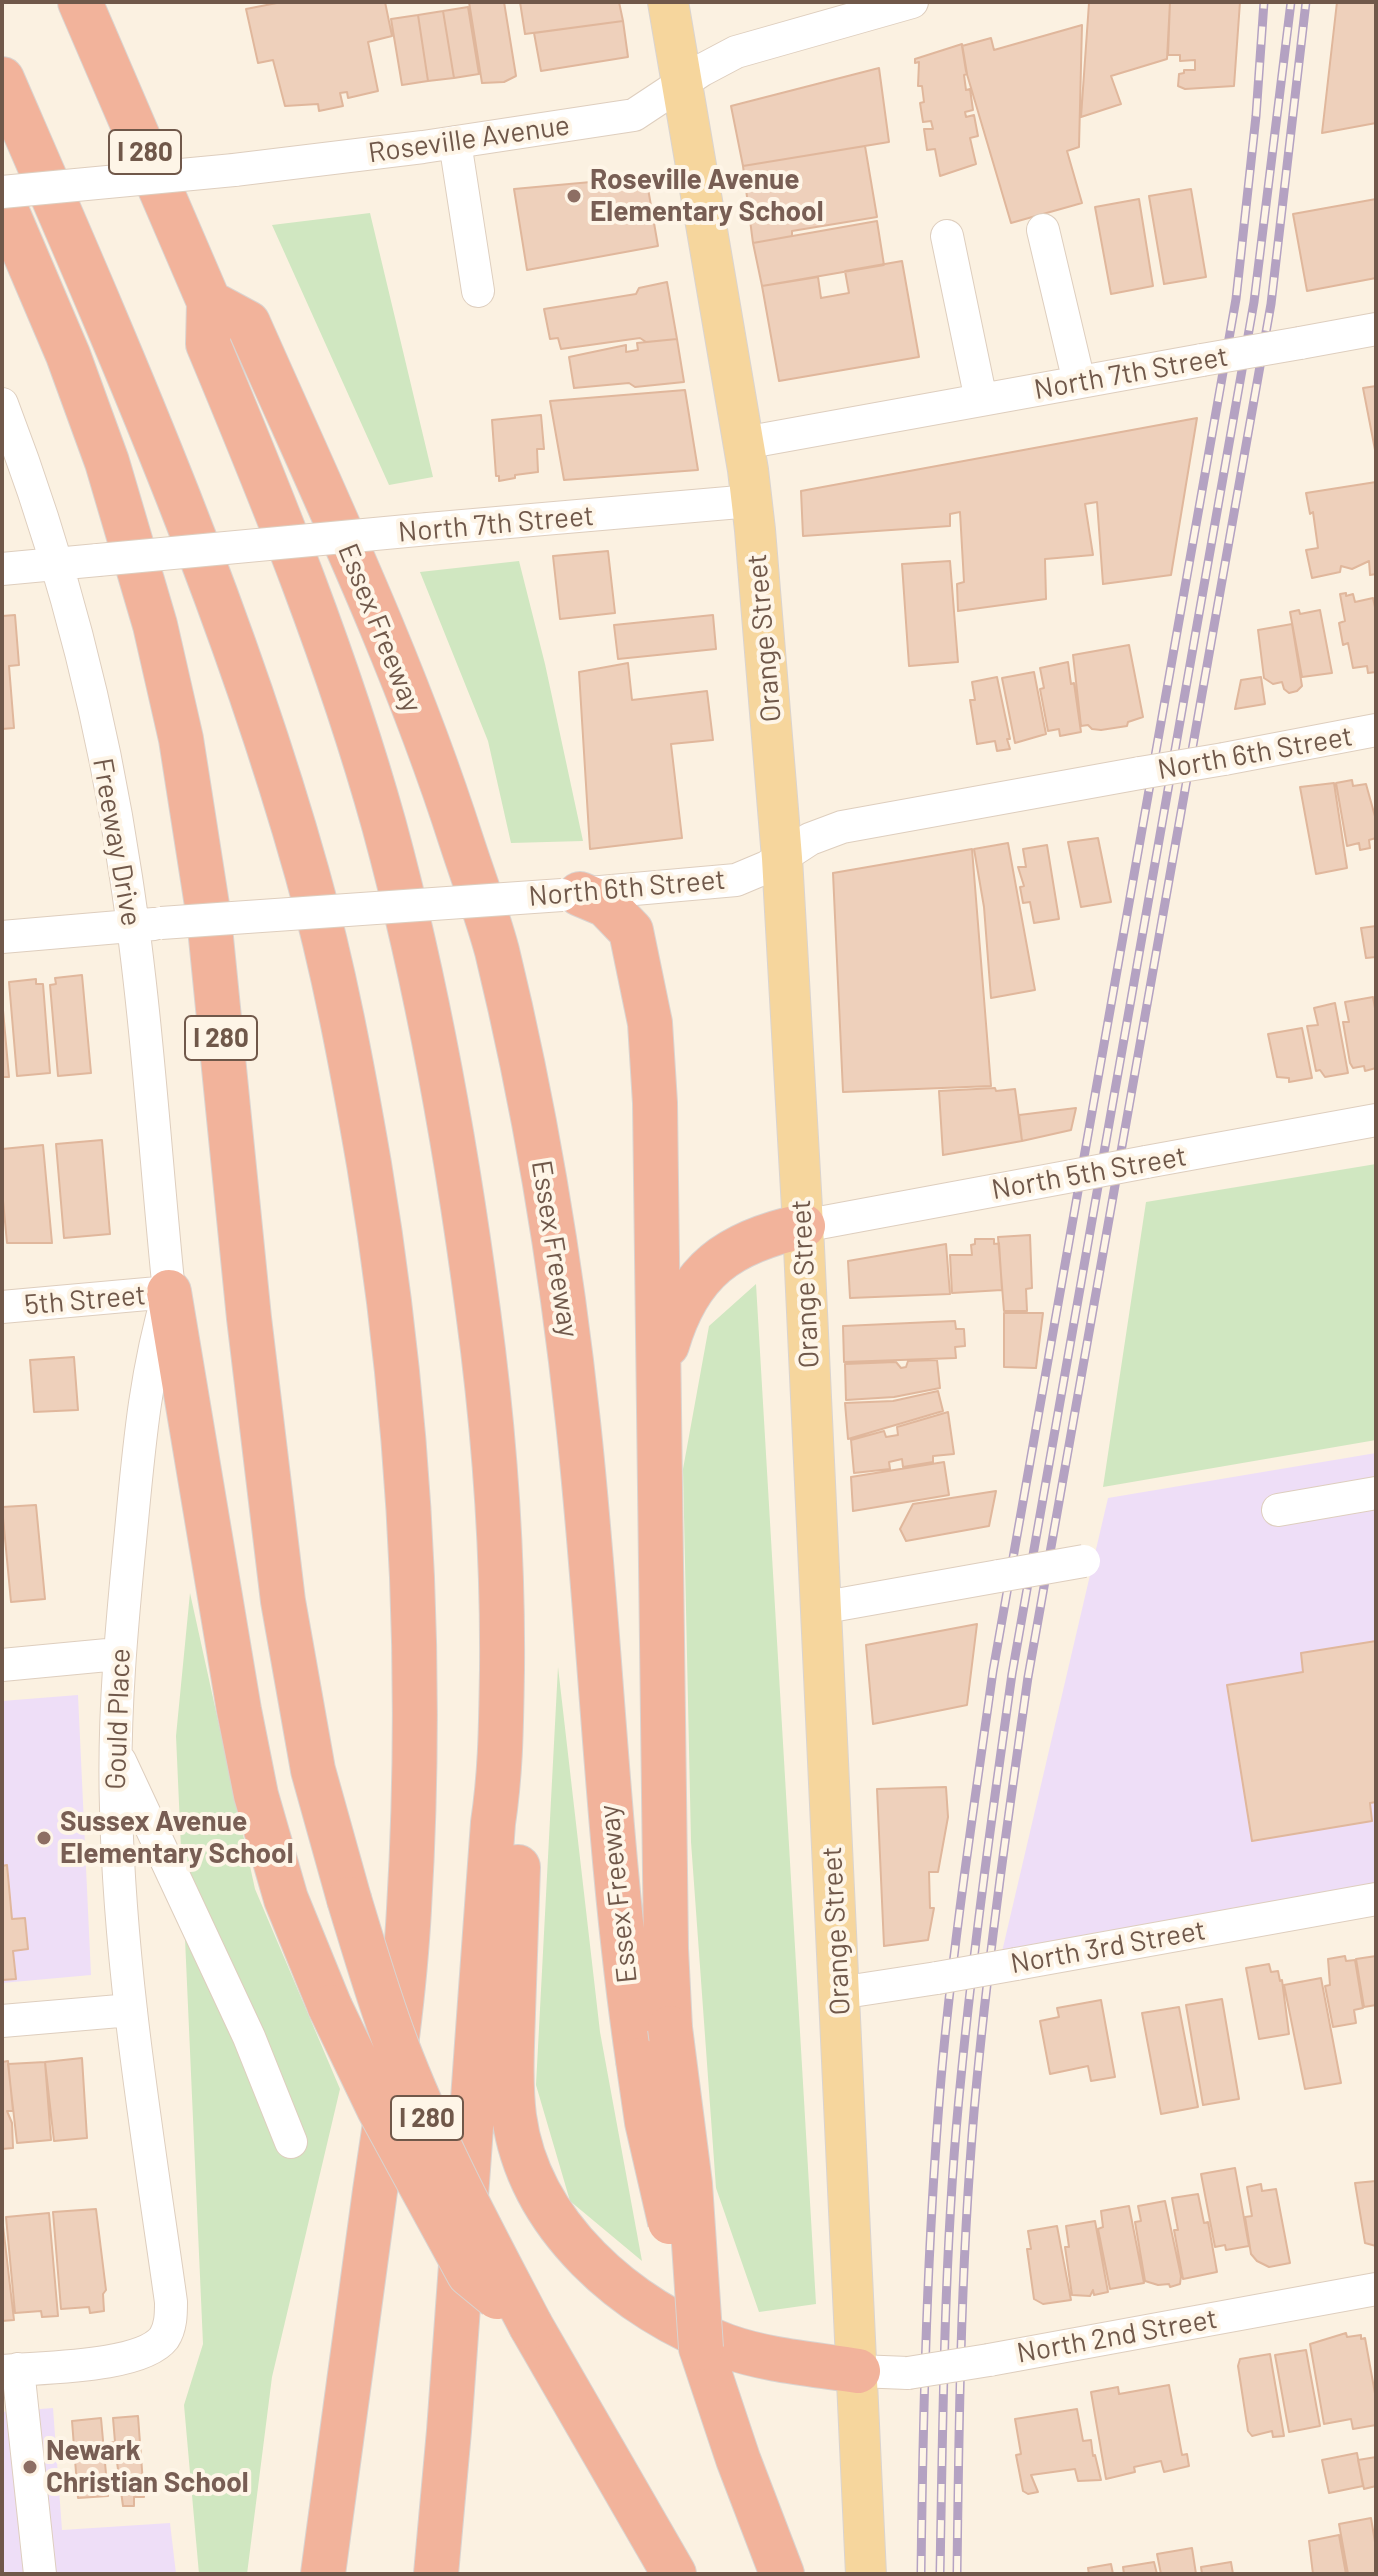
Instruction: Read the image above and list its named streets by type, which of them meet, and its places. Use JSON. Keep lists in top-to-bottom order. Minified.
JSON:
{"streets":{"highway":["I 280","Essex Freeway"],"main road":["Orange Street"],"street":["Roseville Avenue","North 7th Street","North 6th Street","Freeway Drive","North 5th Street","5th Street","Gould Place","North 3rd Street","North 2nd Street"]},"crossings":[["Roseville Avenue","Orange Street"],["I 280","Essex Freeway"],["North 7th Street","Orange Street"],["North 7th Street","Freeway Drive"],["Orange Street","North 6th Street"],["Orange Street","North 5th Street"],["Orange Street","North 3rd Street"],["Orange Street","North 2nd Street"],["North 6th Street","Freeway Drive"],["Freeway Drive","5th Street"],["Freeway Drive","Gould Place"],["5th Street","Gould Place"]],"places":["Roseville Avenue Elementary School","Sussex Avenue Elementary School","Newark Christian School"]}
